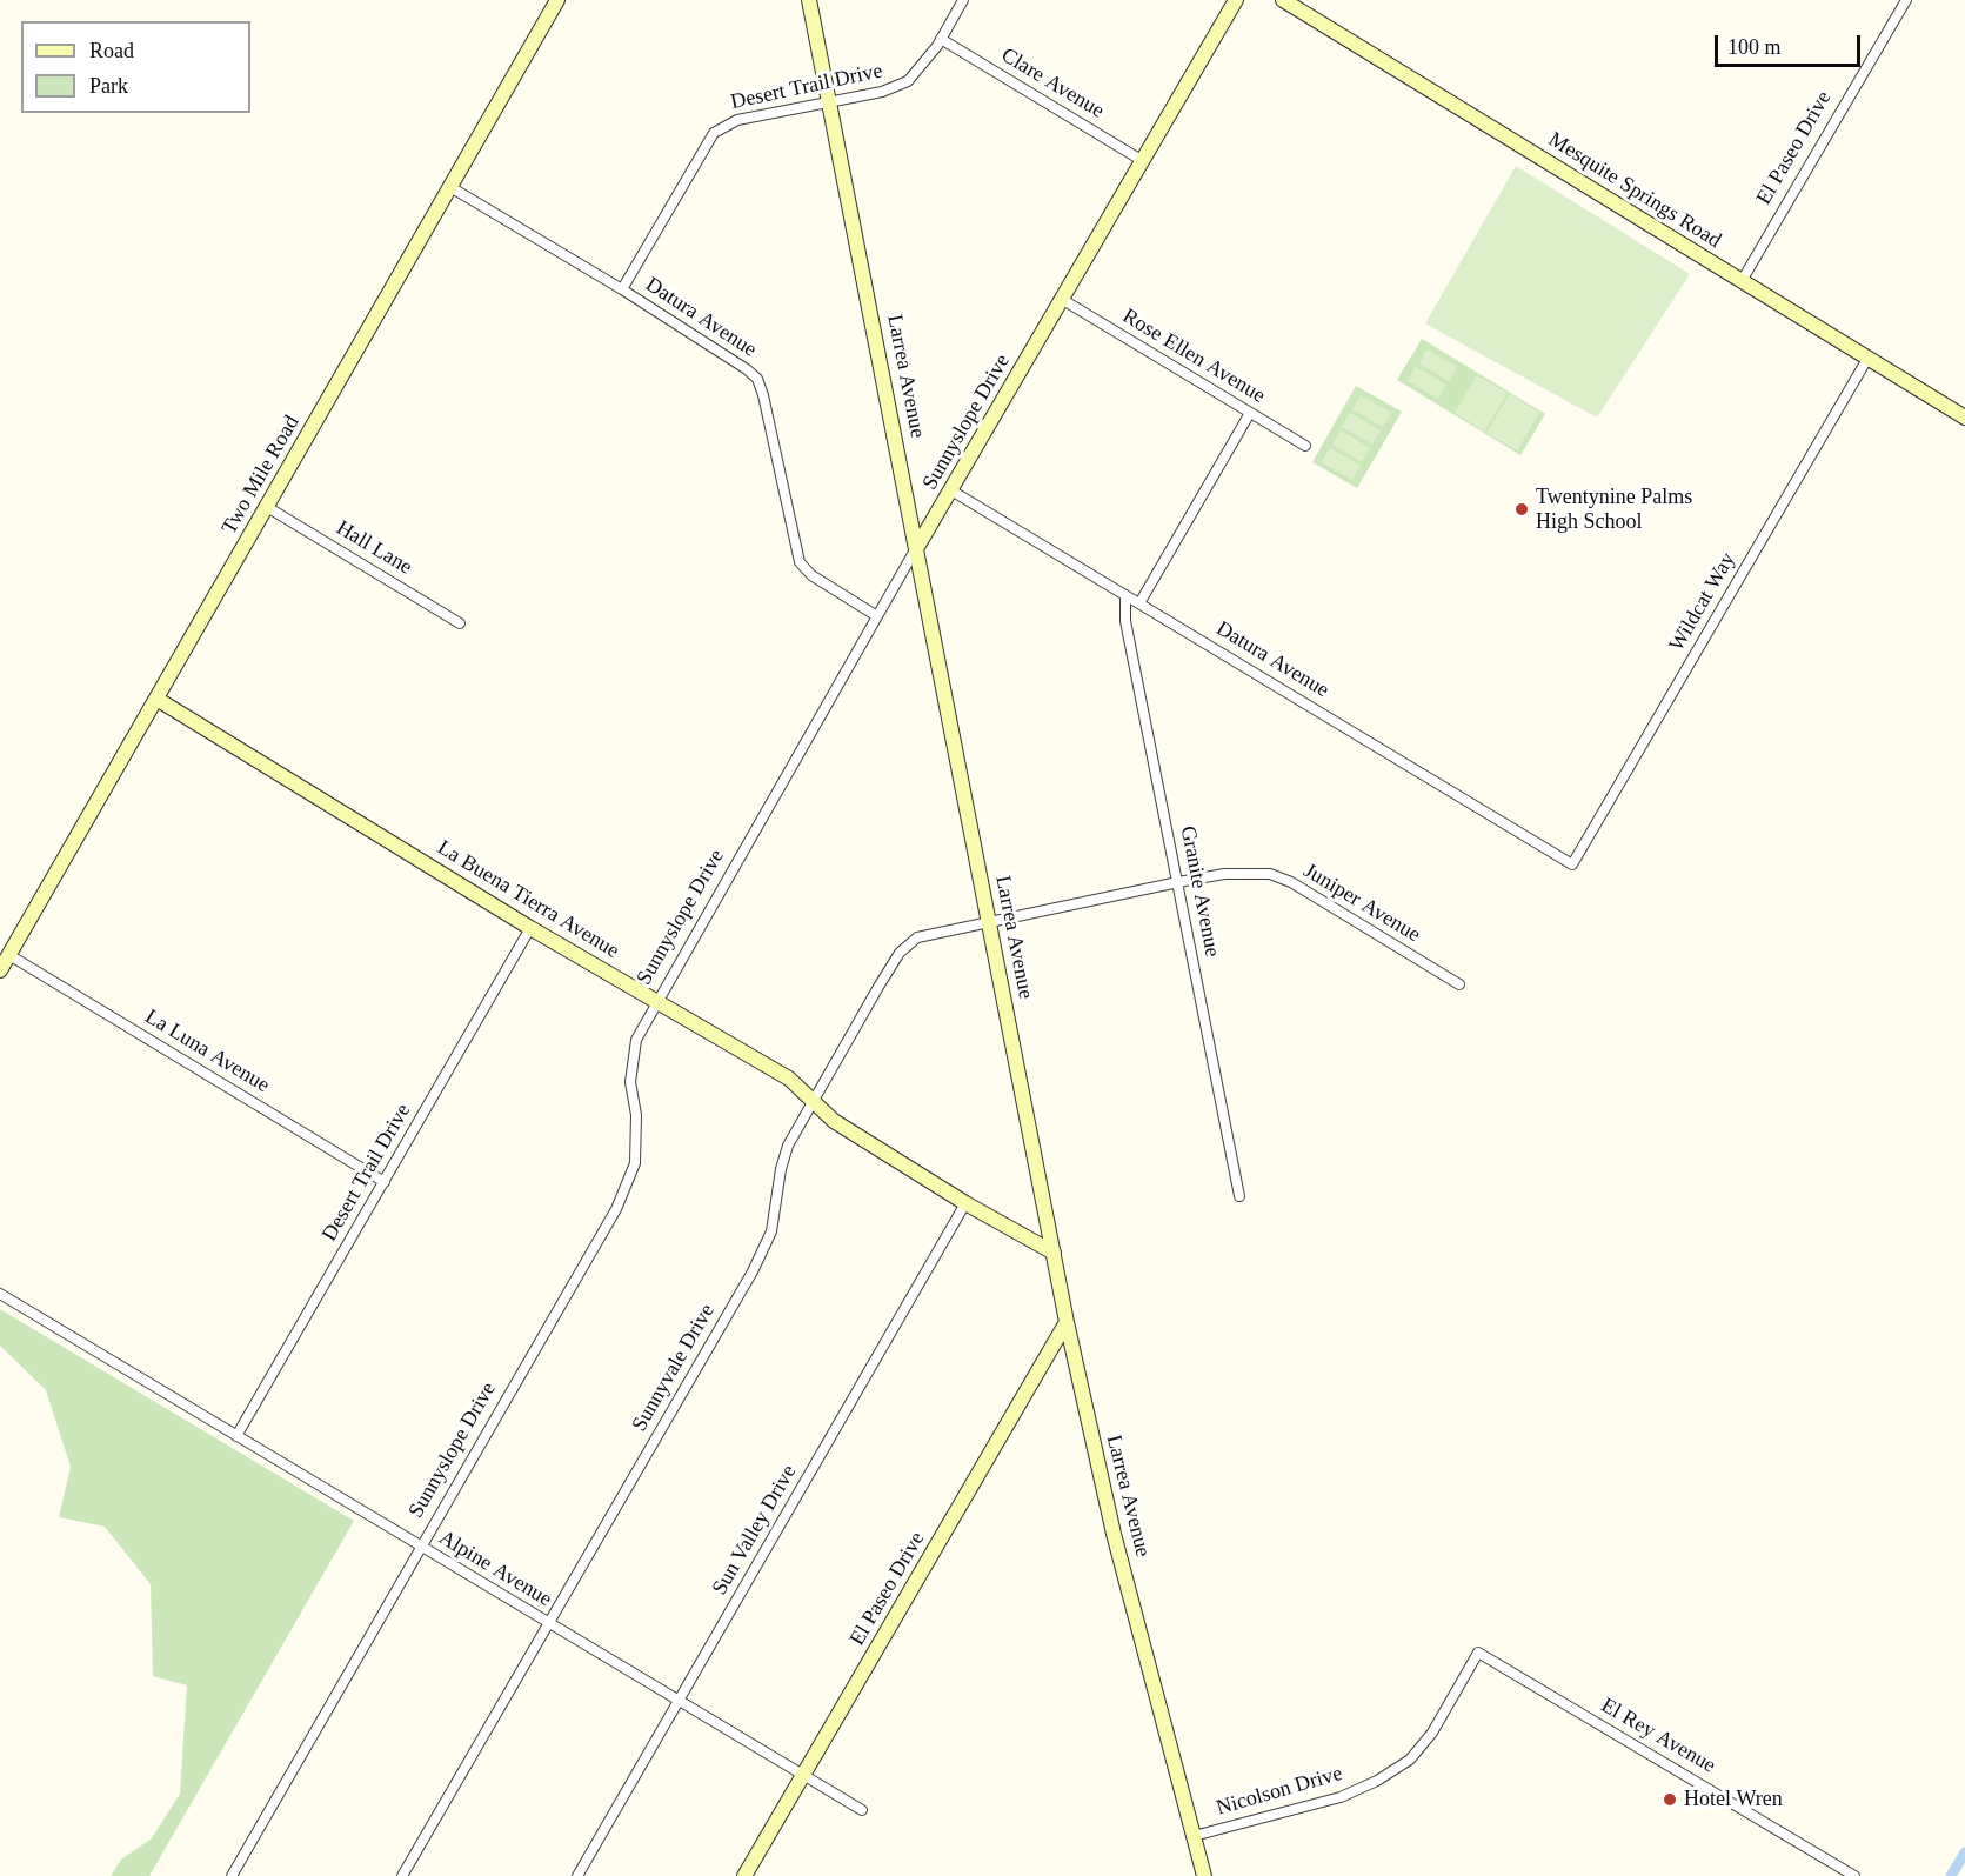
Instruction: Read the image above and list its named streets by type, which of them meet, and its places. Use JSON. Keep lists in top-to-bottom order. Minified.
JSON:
{"streets":{"street":["Clare Avenue","Desert Trail Drive","El Paseo Drive","Mesquite Springs Road","Datura Avenue","Rose Ellen Avenue","Larrea Avenue","Sunnyslope Drive","Two Mile Road","Hall Lane","Wildcat Way","Granite Avenue","La Buena Tierra Avenue","Juniper Avenue","La Luna Avenue","Sunnyvale Drive","Sun Valley Drive","Alpine Avenue","El Rey Avenue","Nicolson Drive"]},"crossings":[["Clare Avenue","Desert Trail Drive"],["Clare Avenue","Sunnyslope Drive"],["Desert Trail Drive","Datura Avenue"],["Desert Trail Drive","Larrea Avenue"],["Desert Trail Drive","La Buena Tierra Avenue"],["Desert Trail Drive","La Luna Avenue"],["Desert Trail Drive","Alpine Avenue"],["El Paseo Drive","Mesquite Springs Road"],["El Paseo Drive","Larrea Avenue"],["El Paseo Drive","Alpine Avenue"],["Mesquite Springs Road","Wildcat Way"],["Datura Avenue","Sunnyslope Drive"],["Datura Avenue","Two Mile Road"],["Datura Avenue","Wildcat Way"],["Datura Avenue","Granite Avenue"],["Rose Ellen Avenue","Sunnyslope Drive"],["Larrea Avenue","Sunnyslope Drive"],["Larrea Avenue","La Buena Tierra Avenue"],["Larrea Avenue","Juniper Avenue"],["Larrea Avenue","Sunnyvale Drive"],["Larrea Avenue","Nicolson Drive"],["Sunnyslope Drive","La Buena Tierra Avenue"],["Sunnyslope Drive","Alpine Avenue"],["Two Mile Road","Hall Lane"],["Two Mile Road","La Buena Tierra Avenue"],["Two Mile Road","La Luna Avenue"],["Granite Avenue","Juniper Avenue"],["La Buena Tierra Avenue","Sunnyvale Drive"],["La Buena Tierra Avenue","Sun Valley Drive"],["Juniper Avenue","Sunnyvale Drive"],["Sunnyvale Drive","Alpine Avenue"],["Sun Valley Drive","Alpine Avenue"],["El Rey Avenue","Nicolson Drive"]],"places":["Twentynine Palms High School","Hotel Wren"],"legend":["Road","Park"],"scale_bar":"100 m"}
